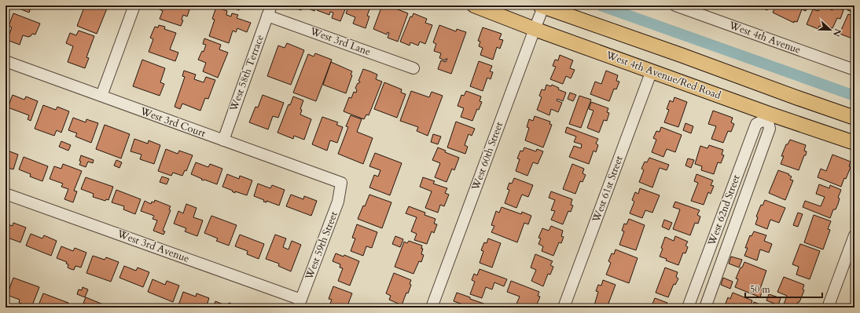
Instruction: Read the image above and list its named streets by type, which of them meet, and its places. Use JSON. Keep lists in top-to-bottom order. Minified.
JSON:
{"streets":{"main road":["West 4th Avenue/Red Road"],"street":["West 4th Avenue","West 3rd Lane","West 58th Terrace","West 3rd Court","West 60th Street","West 61st Street","West 62nd Street","West 59th Street","West 3rd Avenue"]},"crossings":[["West 3rd Lane","West 58th Terrace"],["West 58th Terrace","West 3rd Court"],["West 4th Avenue/Red Road","West 60th Street"],["West 4th Avenue/Red Road","West 61st Street"],["West 4th Avenue/Red Road","West 62nd Street"],["West 3rd Court","West 59th Street"],["West 59th Street","West 3rd Avenue"]],"scale_bar":"50 m","north":"right"}
